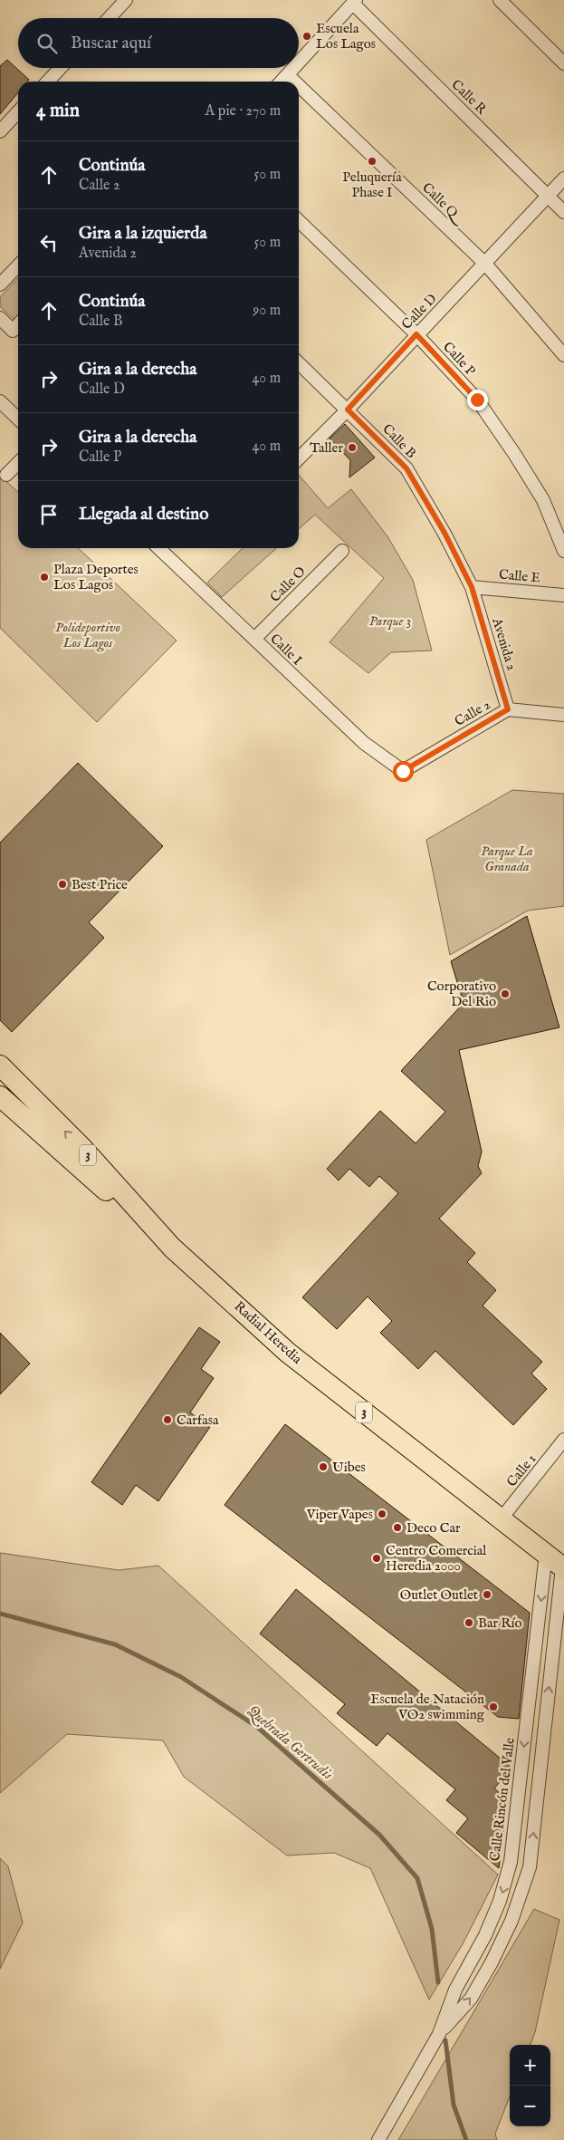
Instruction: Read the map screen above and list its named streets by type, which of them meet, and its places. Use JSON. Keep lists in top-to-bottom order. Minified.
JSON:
{"streets":{"main road":["3","Radial Heredia"],"street":["Calle R","Calle Q","Calle D","Calle P","Calle B","Calle E","Calle O","Avenida 2","Calle I","Calle 2","Calle 1","Calle Rincón del Valle"]},"crossings":[["Calle R","Calle D"],["Calle Q","Calle D"],["Calle D","Calle P"],["Calle D","Calle B"],["Calle B","Calle E"],["Calle B","Avenida 2"],["Calle E","Avenida 2"],["Calle O","Calle I"],["Avenida 2","Calle 2"],["Calle I","Calle 2"],["Radial Heredia","Calle 1"],["Radial Heredia","Calle Rincón del Valle"]],"water":["Quebrada Gertrudis"],"parks":["Parque 3","Polideportivo Los Lagos","Parque La Granada"],"places":["Escuela Los Lagos","Peluquería Phase I","Taller","Plaza Deportes Los Lagos","Best Price","Corporativo Del Rio","Carfasa","Uibes","Viper Vapes","Deco Car","Centro Comercial Heredia 2000","Outlet Outlet","Bar Río","Escuela de Natación VO2 swimming"],"page":{"search":"Buscar aquí","heading":["4 min","A pie · 270 m"],"list":[["Continúa","Calle 2","50 m"],["Gira a la izquierda","Avenida 2","50 m"],["Continúa","Calle B","90 m"],["Gira a la derecha","Calle D","40 m"],["Gira a la derecha","Calle P","40 m"],"Llegada al destino"],"map_buttons":["+","−"]}}
